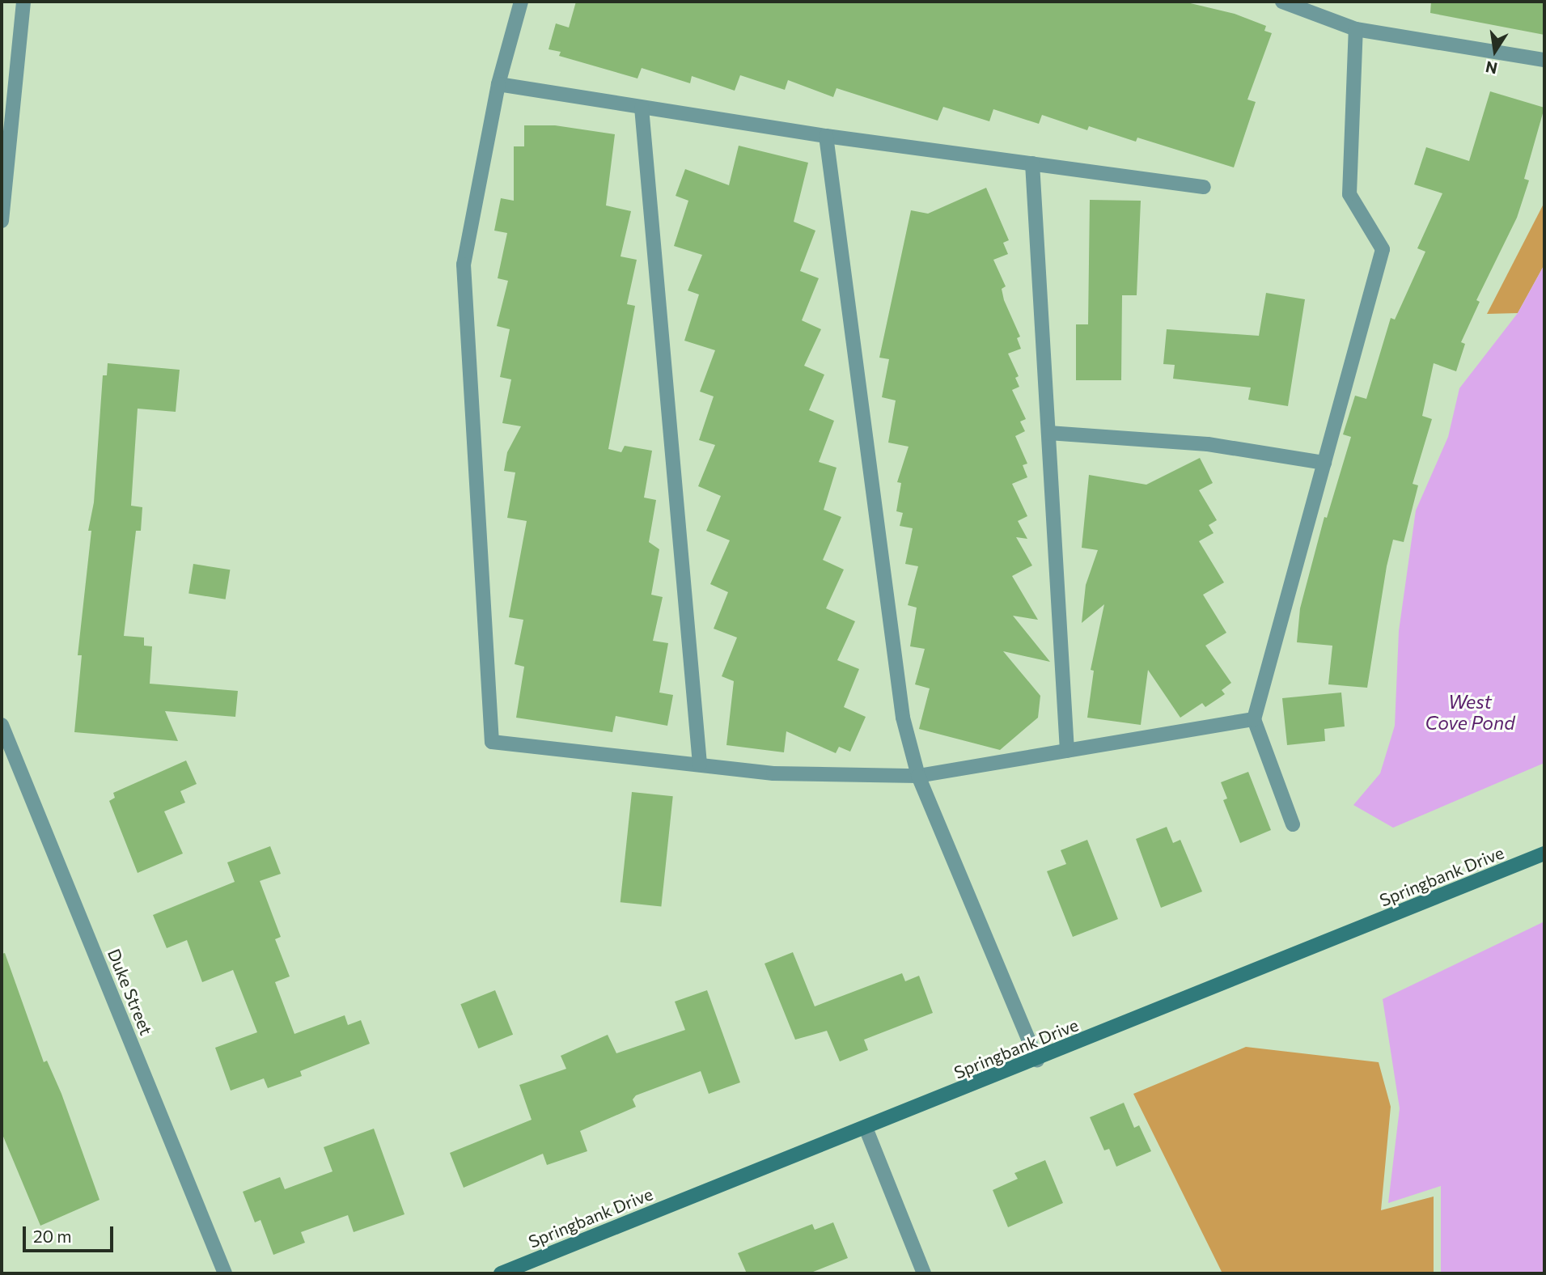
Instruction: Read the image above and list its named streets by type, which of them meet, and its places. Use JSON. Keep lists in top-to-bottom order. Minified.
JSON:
{"streets":{"main road":["Springbank Drive"],"street":["Duke Street"]},"water":["West Cove Pond"],"scale_bar":"20 m","north":"bottom"}
